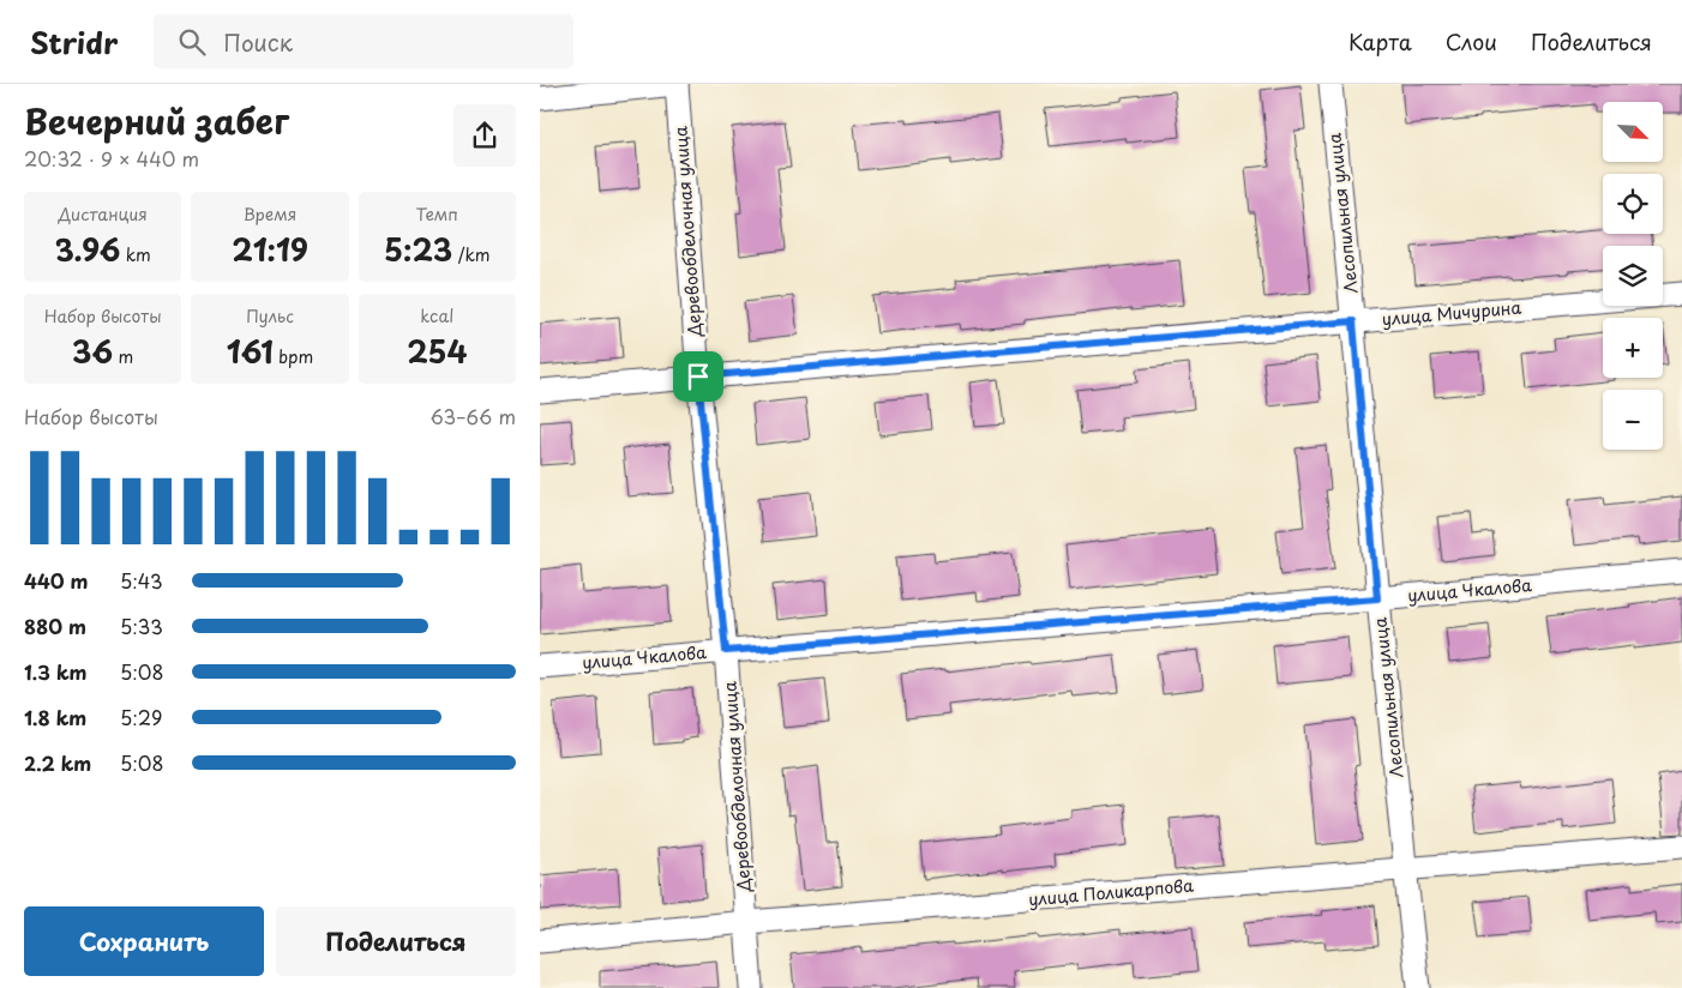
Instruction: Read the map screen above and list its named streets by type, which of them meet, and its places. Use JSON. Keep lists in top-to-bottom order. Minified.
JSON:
{"streets":{"street":["Лесопильная улица","Деревообделочная улица","улица Мичурина","улица Чкалова","улица Поликарпова"]},"crossings":[["Лесопильная улица","улица Мичурина"],["Лесопильная улица","улица Чкалова"],["Лесопильная улица","улица Поликарпова"],["Деревообделочная улица","улица Мичурина"],["Деревообделочная улица","улица Чкалова"],["Деревообделочная улица","улица Поликарпова"]],"north":"bottom right","page":{"header":"Stridr","search":"Поиск","nav":["Карта","Слои","Поделиться"],"heading":["Вечерний забег","20:32 · 9 × 440 m"],"map_buttons":["+","−"],"stats":[["Дистанция","3.96 km"],["Время","21:19"],["Темп","5:23 /km"],["Набор высоты","36 m"],["Пульс","161 bpm"],["kcal","254"]],"chart":["Набор высоты","63–66 m"],"list":[{"name":"440 m","note":"5:43"},{"name":"880 m","note":"5:33"},{"name":"1.3 km","note":"5:08"},{"name":"1.8 km","note":"5:29"},{"name":"2.2 km","note":"5:08"}],"buttons":["Сохранить","Поделиться"]}}
